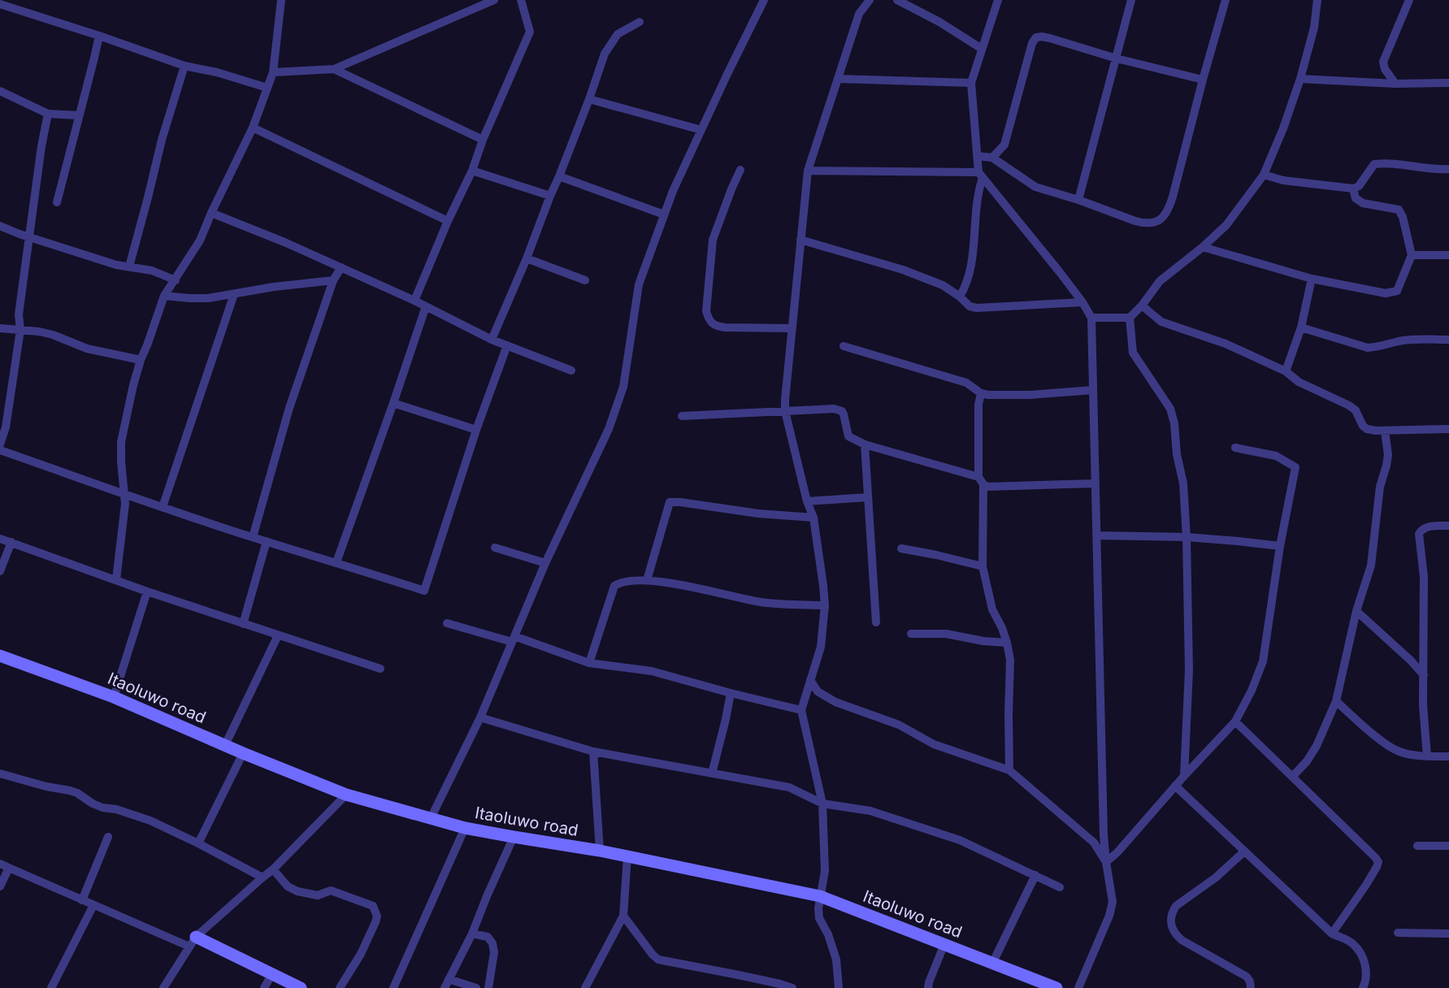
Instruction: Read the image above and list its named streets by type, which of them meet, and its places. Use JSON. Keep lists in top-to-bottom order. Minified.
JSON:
{"streets":{"street":["Itaoluwo road"]}}
